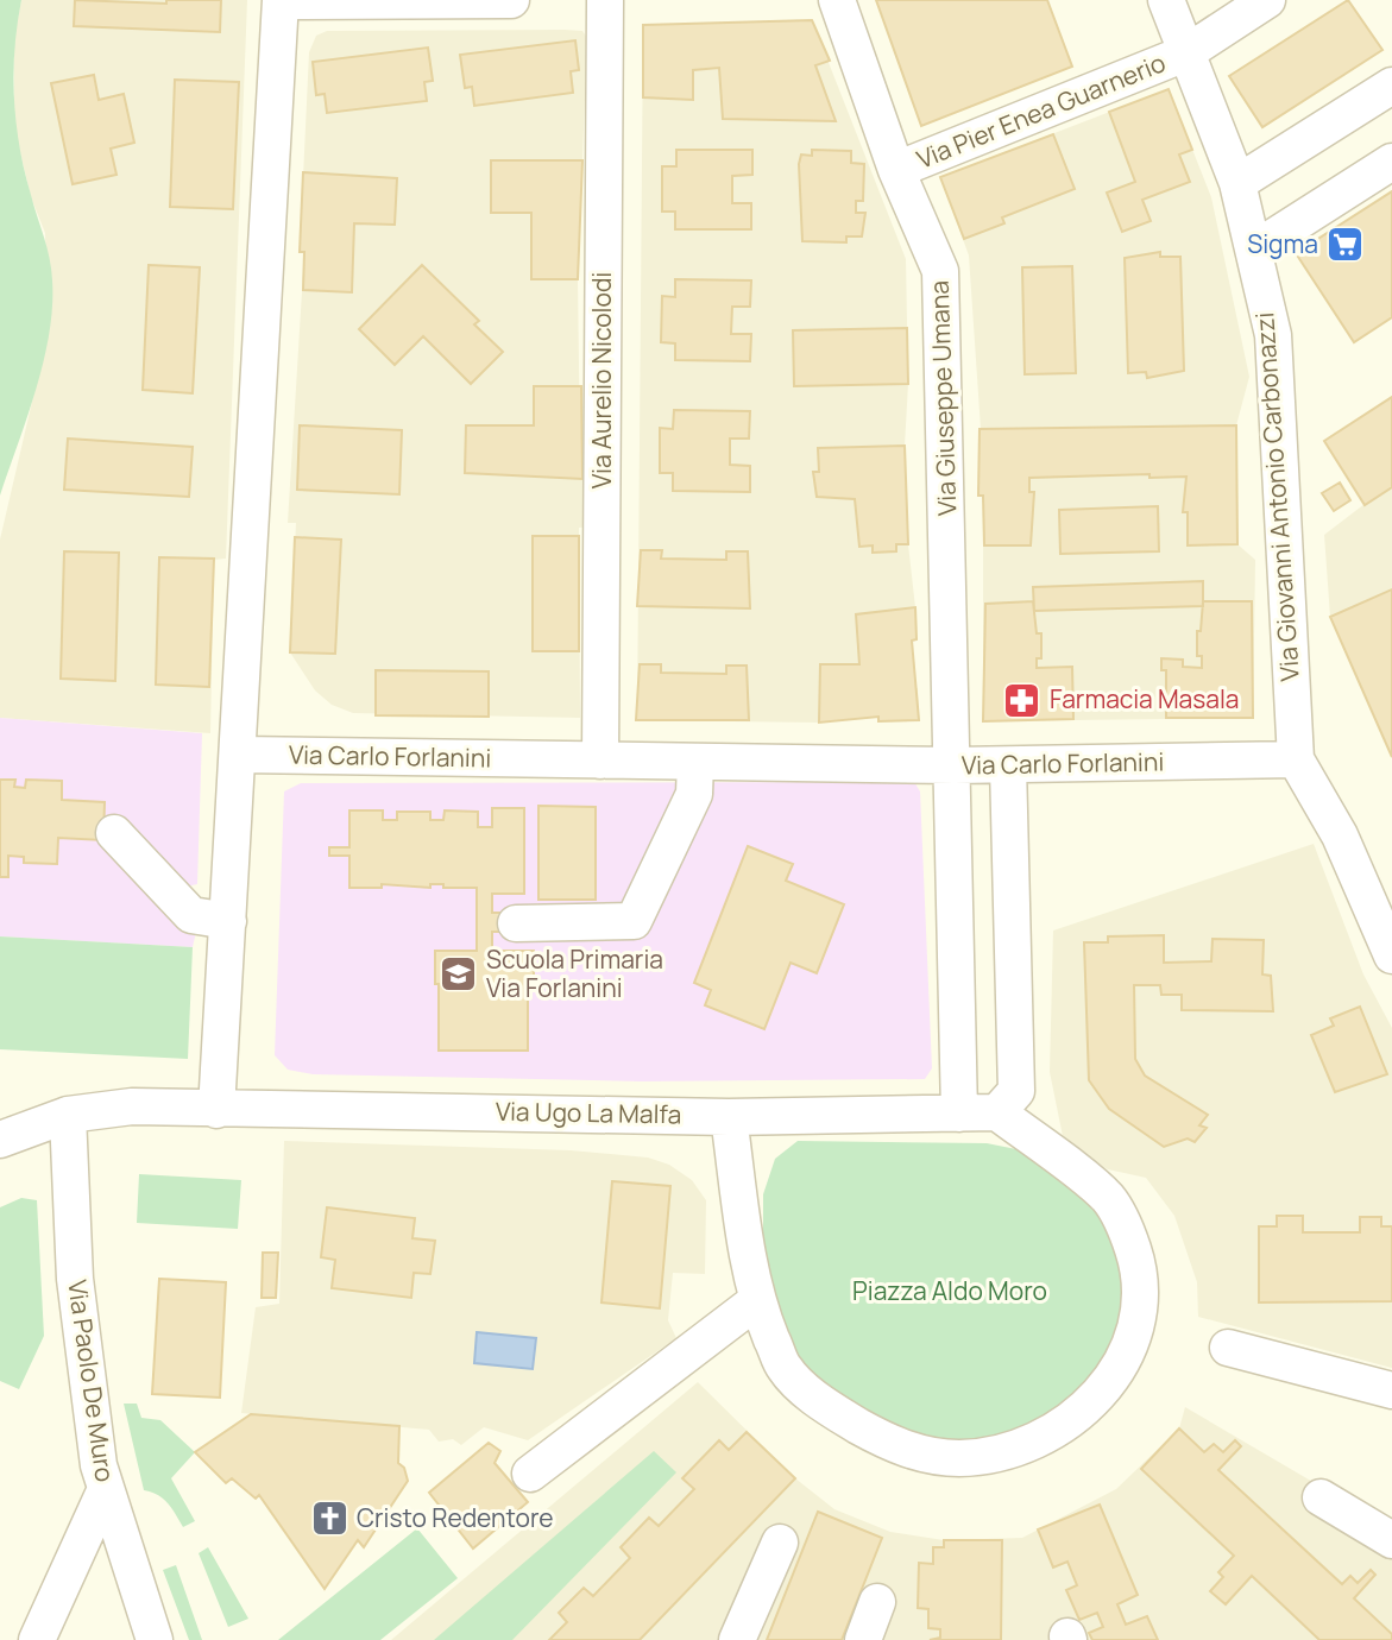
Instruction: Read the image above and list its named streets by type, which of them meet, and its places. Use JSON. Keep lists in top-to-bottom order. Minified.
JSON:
{"streets":{"street":["Via Pier Enea Guarnerio","Via Aurelio Nicolodi","Via Giuseppe Umana","Via Giovanni Antonio Carbonazzi","Via Carlo Forlanini","Via Ugo La Malfa","Via Paolo De Muro"]},"crossings":[["Via Pier Enea Guarnerio","Via Giuseppe Umana"],["Via Pier Enea Guarnerio","Via Giovanni Antonio Carbonazzi"],["Via Aurelio Nicolodi","Via Carlo Forlanini"],["Via Giuseppe Umana","Via Carlo Forlanini"],["Via Giovanni Antonio Carbonazzi","Via Carlo Forlanini"],["Via Ugo La Malfa","Via Paolo De Muro"]],"parks":["Piazza Aldo Moro"],"places":{"supermarket":["Sigma"],"pharmacy":["Farmacia Masala"],"school or university":["Scuola Primaria Via Forlanini"],"church":["Cristo Redentore"]}}
